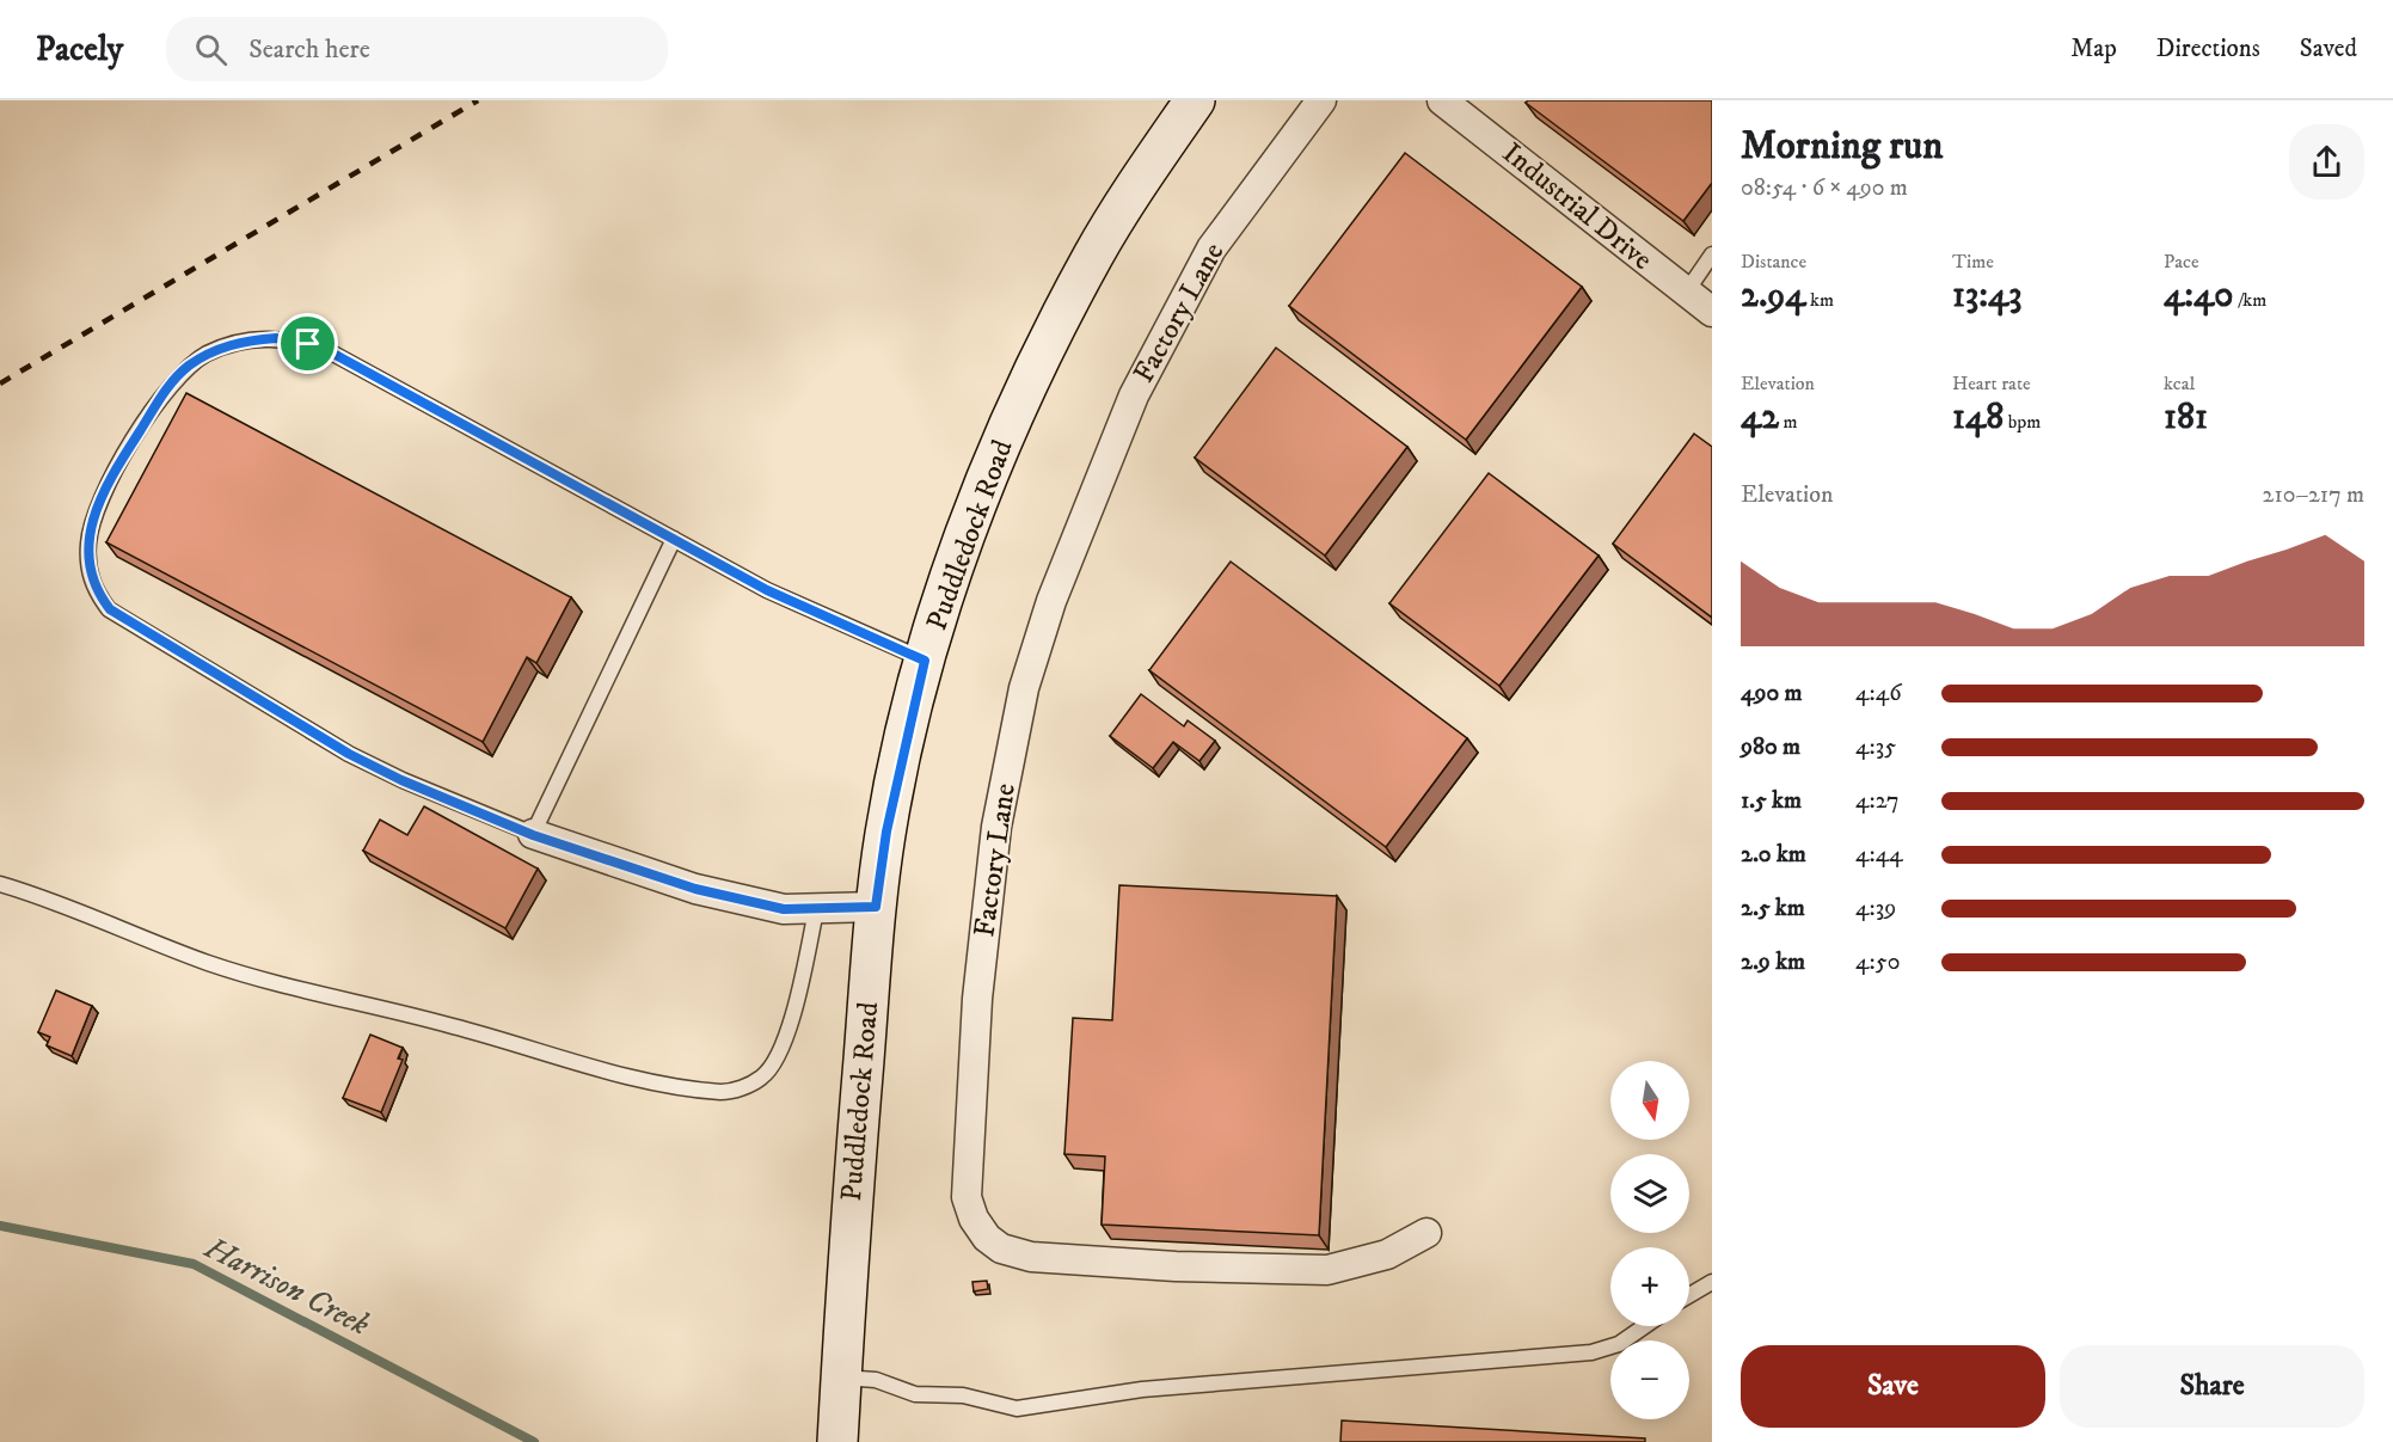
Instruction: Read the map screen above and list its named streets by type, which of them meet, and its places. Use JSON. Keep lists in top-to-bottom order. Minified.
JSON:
{"streets":{"main road":["Puddledock Road"],"street":["Industrial Drive","Factory Lane"]},"water":["Harrison Creek"],"north":"bottom","page":{"header":"Pacely","search":"Search here","nav":["Map","Directions","Saved"],"heading":["Morning run","08:54 · 6 × 490 m"],"stats":[["Distance","2.94 km"],["Time","13:43"],["Pace","4:40 /km"],["Elevation","42 m"],["Heart rate","148 bpm"],["kcal","181"]],"chart":["Elevation","210–217 m"],"list":[{"name":"490 m","note":"4:46"},{"name":"980 m","note":"4:35"},{"name":"1.5 km","note":"4:27"},{"name":"2.0 km","note":"4:44"},{"name":"2.5 km","note":"4:39"},{"name":"2.9 km","note":"4:50"}],"map_buttons":["+","−"],"buttons":["Save","Share"]}}
